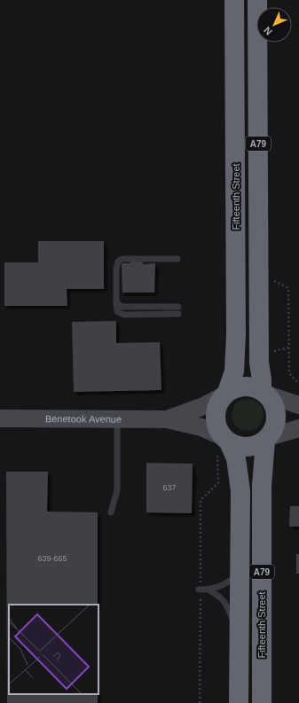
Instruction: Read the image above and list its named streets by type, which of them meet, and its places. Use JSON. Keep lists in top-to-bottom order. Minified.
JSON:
{"streets":{"highway":["A79","Fifteenth Street"],"main road":["Benetook Avenue"]},"crossings":[["A79","Fifteenth Street"],["A79","Benetook Avenue"],["Fifteenth Street","Benetook Avenue"]],"house_numbers":["637","639-665"],"north":"bottom left"}
